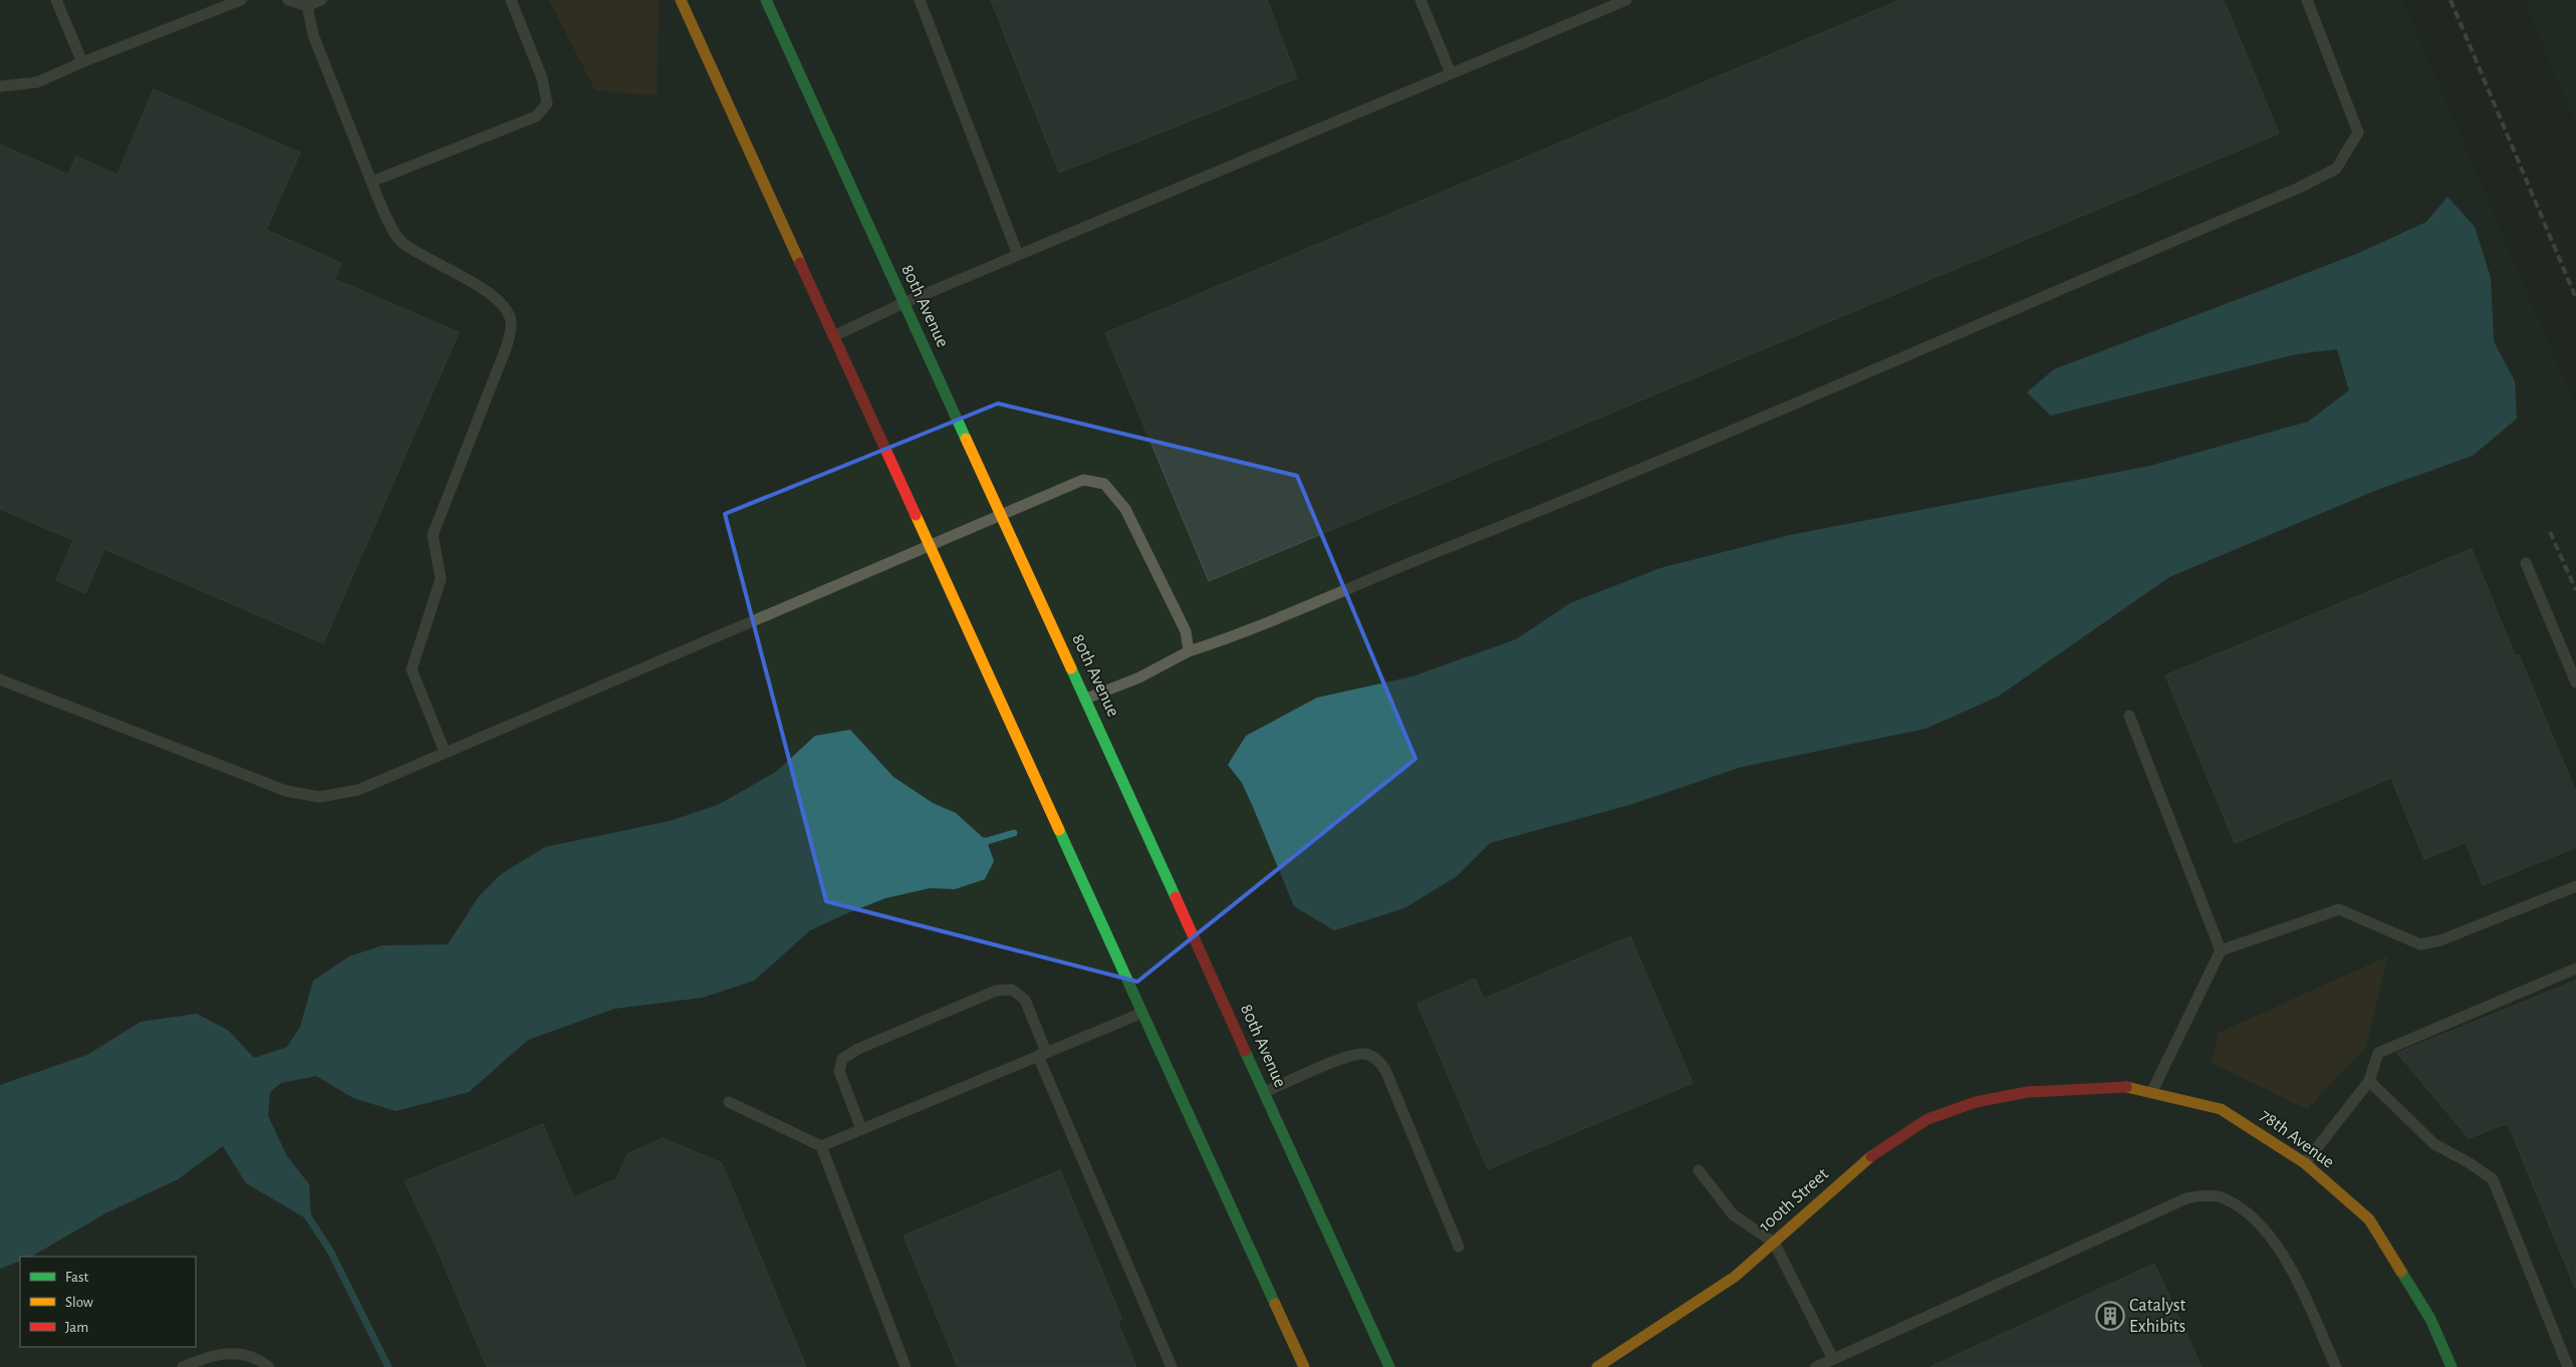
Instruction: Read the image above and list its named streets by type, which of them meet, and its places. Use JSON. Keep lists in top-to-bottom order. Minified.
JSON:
{"streets":{"street":["80th Avenue","78th Avenue","100th Street"]},"crossings":[["78th Avenue","100th Street"]],"places":{"building":["Catalyst Exhibits"]},"legend":["Fast","Slow","Jam"]}
